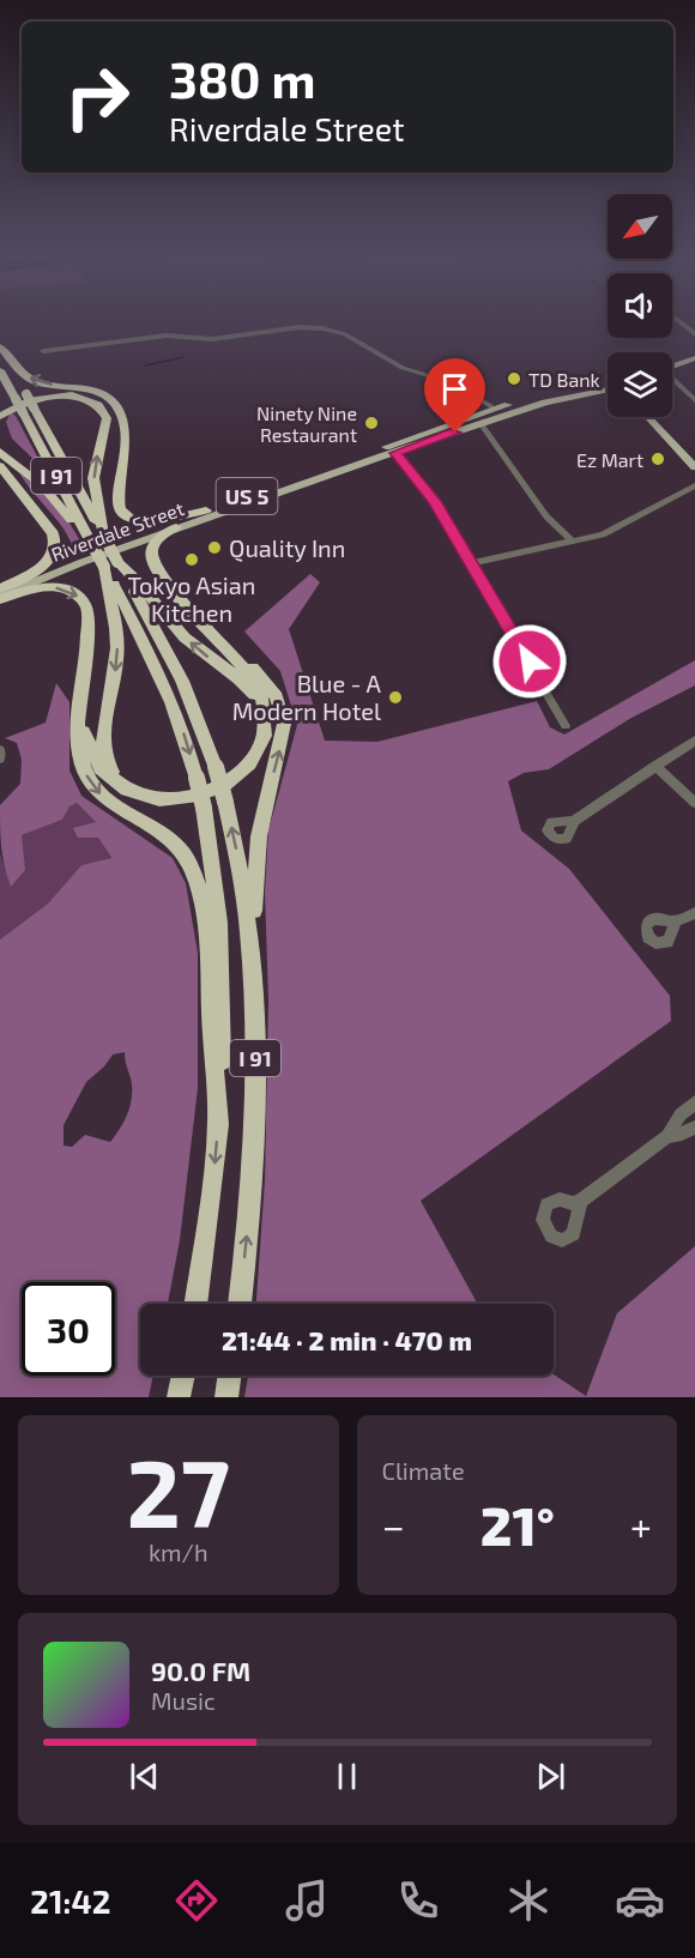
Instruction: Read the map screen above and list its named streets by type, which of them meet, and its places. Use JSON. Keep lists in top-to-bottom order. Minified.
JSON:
{"streets":{"highway":["I 91"],"main road":["US 5","Riverdale Street"]},"places":["TD Bank","Ninety Nine Restaurant","Ez Mart","Quality Inn","Tokyo Asian Kitchen","Blue - A Modern Hotel"],"north":"bottom left","page":{"turn":["380 m","Riverdale Street"],"limit":"30","trip":"21:44 · 2 min · 470 m","tile":[["27","km/h"],"Climate"],"heat":["−","21°","+"],"song":["90.0 FM","Music"],"tabs":"21:42"}}
